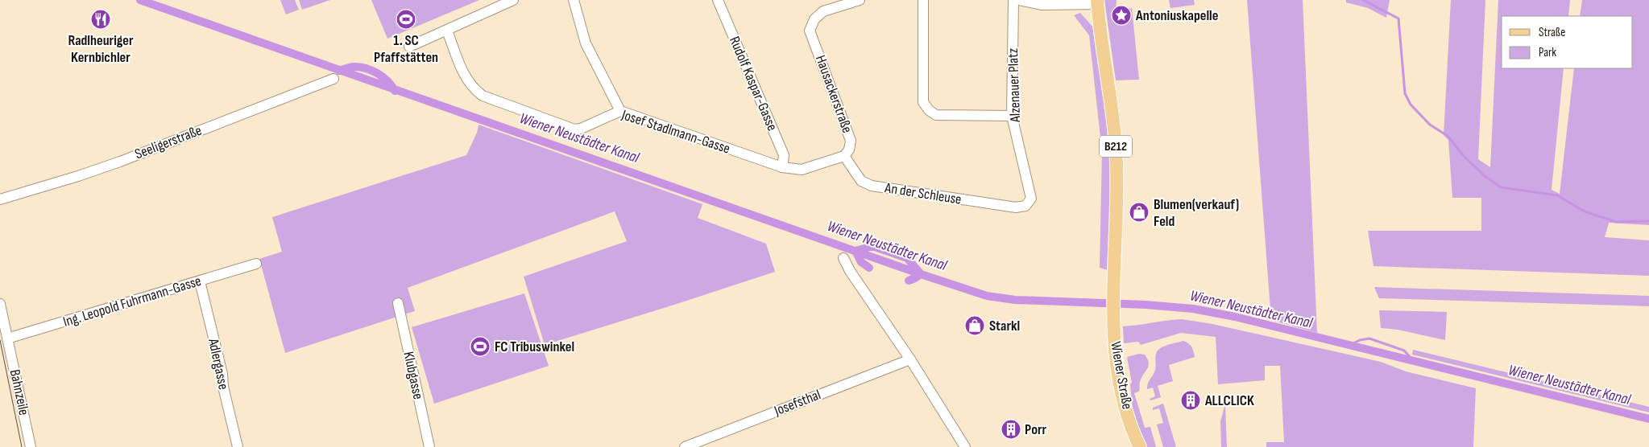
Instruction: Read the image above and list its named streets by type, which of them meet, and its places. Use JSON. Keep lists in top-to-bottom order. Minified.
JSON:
{"streets":{"main road":["B212","Wiener Straße"],"street":["Rudolf Kaspar-Gasse","Alzenauer Platz","Hausackerstraße","Josef Stadlmann-Gasse","Seeligerstraße","An der Schleuse","Ing. Leopold Fuhrmann-Gasse","Adlergasse","Klubgasse","Bahnzeile","Josefsthal"]},"crossings":[["Rudolf Kaspar-Gasse","Josef Stadlmann-Gasse"],["Alzenauer Platz","An der Schleuse"],["Hausackerstraße","An der Schleuse"],["Ing. Leopold Fuhrmann-Gasse","Adlergasse"],["Ing. Leopold Fuhrmann-Gasse","Bahnzeile"]],"water":["Wiener Neustädter Kanal"],"places":{"place":["Antoniuskapelle"],"restaurant":["Radlheuriger Kernbichler"],"sports":["1. SC Pfaffstätten","FC Tribuswinkel"],"shop":["Blumen(verkauf) Feld","Starkl"],"building":["ALLCLICK","Porr"]},"legend":["Straße","Park"]}
